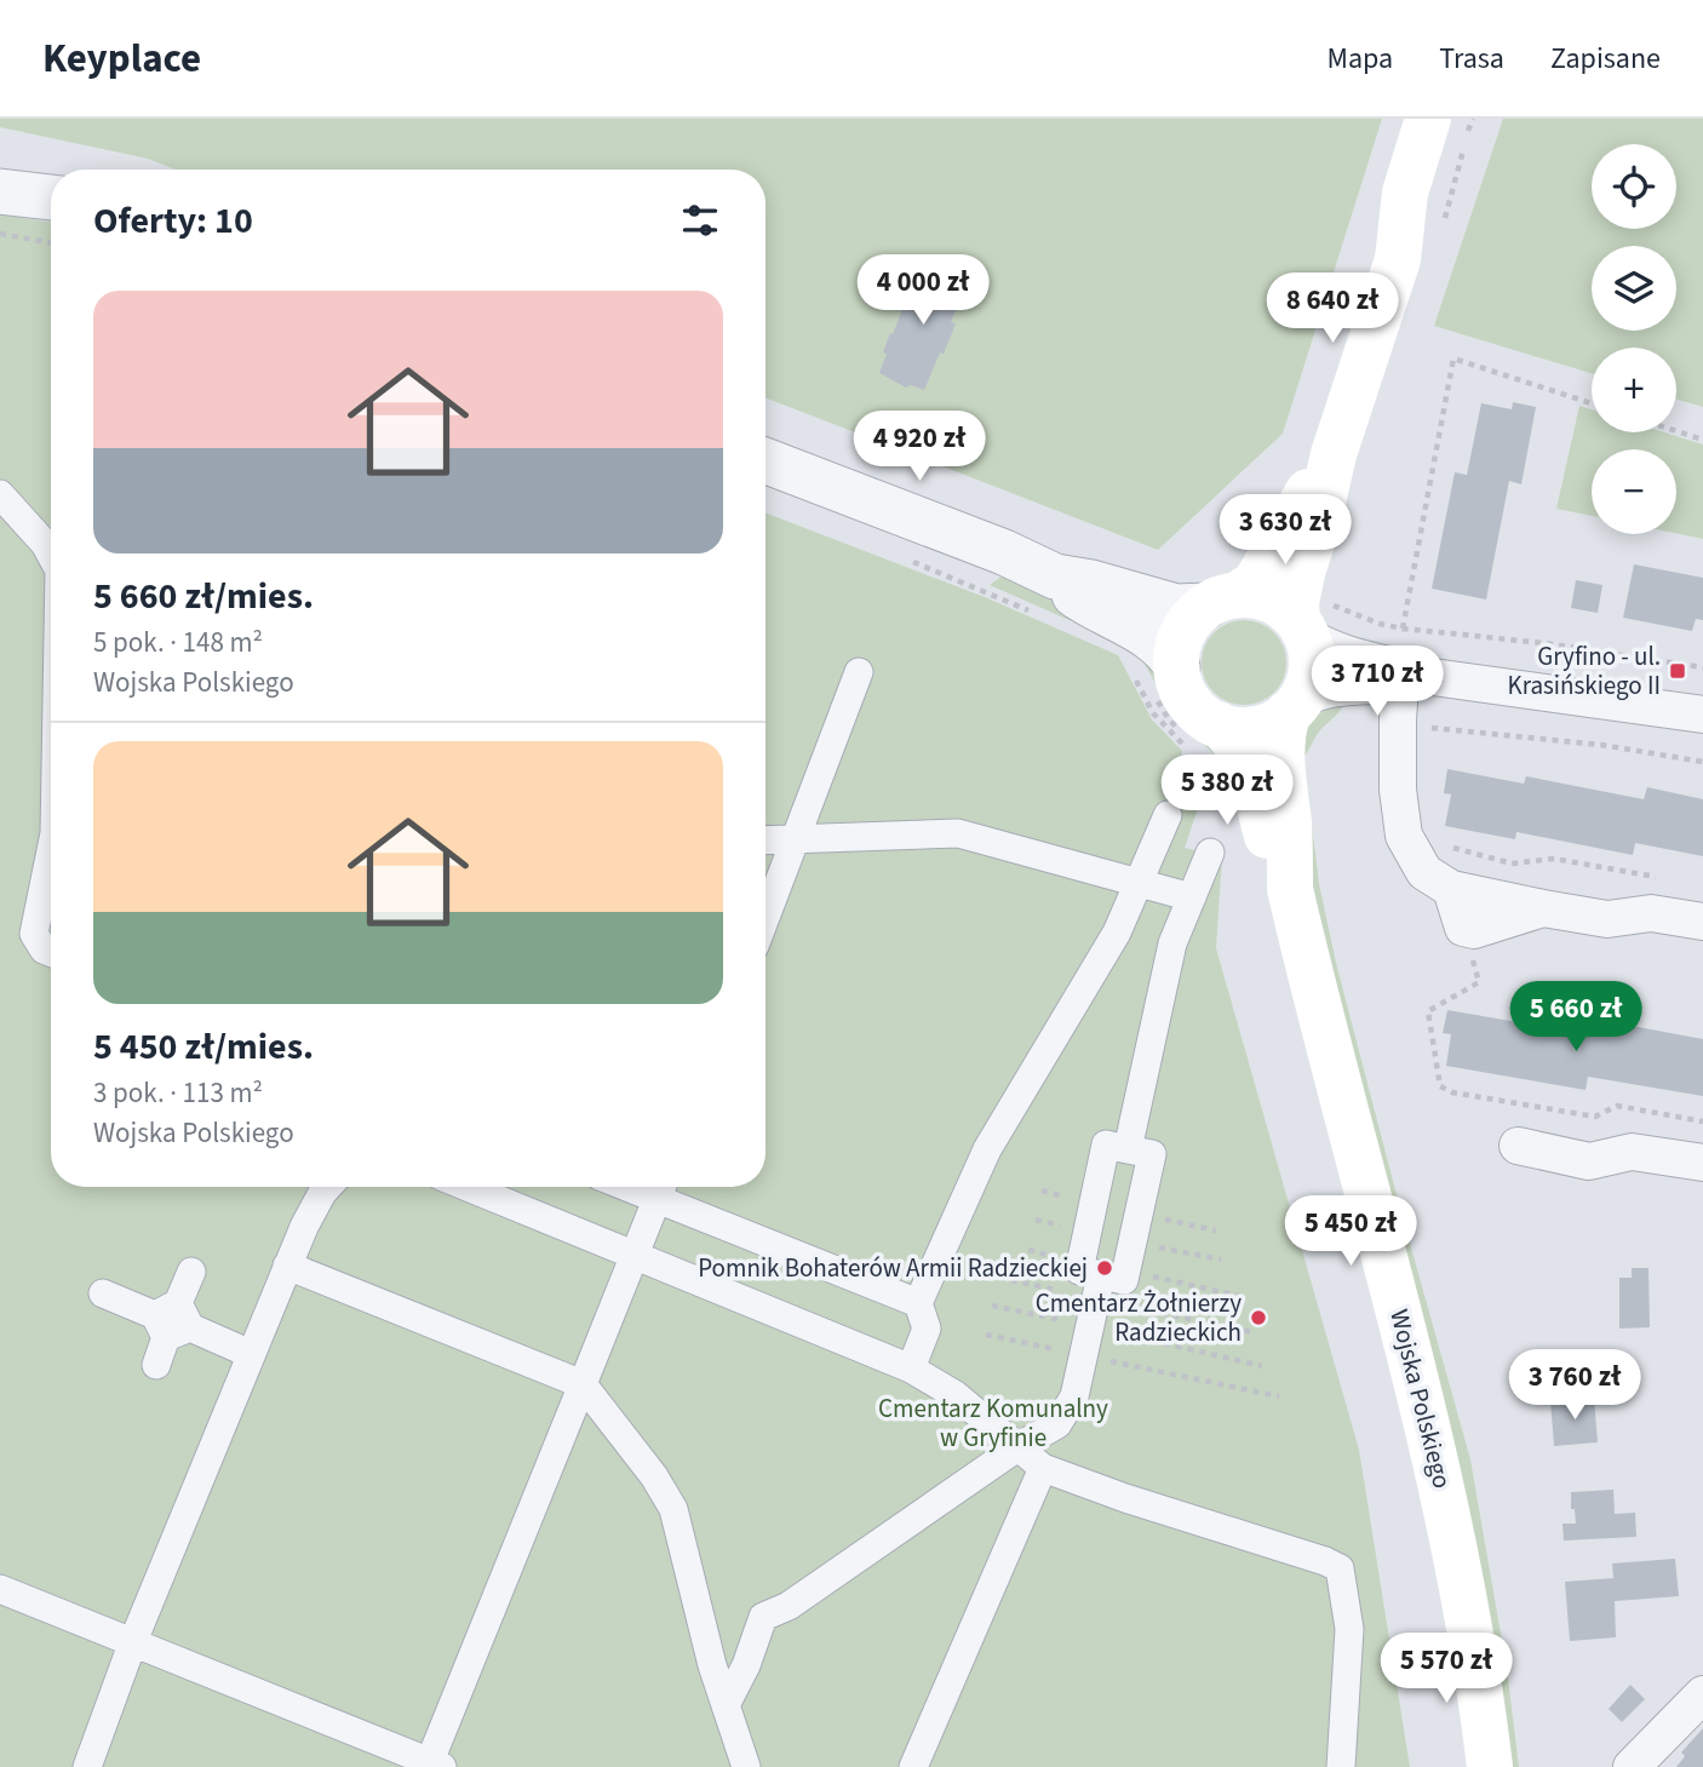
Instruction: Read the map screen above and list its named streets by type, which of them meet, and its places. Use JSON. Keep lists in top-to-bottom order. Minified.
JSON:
{"streets":{"main road":["Wojska Polskiego"]},"parks":["Cmentarz Komunalny w Gryfinie"],"places":{"transit":["Gryfino - ul. Krasińskiego II"],"other":["Pomnik Bohaterów Armii Radzieckiej","Cmentarz Żołnierzy Radzieckich"]},"page":{"header":"Keyplace","nav":["Mapa","Trasa","Zapisane"],"map_buttons":["+","−"],"heading":"Oferty: 10","price":["4 000 zł","8 640 zł","4 920 zł","3 630 zł","3 710 zł","5 380 zł","5 660 zł","5 450 zł","3 760 zł","5 570 zł"],"list":[{"name":"5 660 zł/mies.","note":"5 pok. · 148 m² · Wojska Polskiego"},{"name":"5 450 zł/mies.","note":"3 pok. · 113 m² · Wojska Polskiego"}]}}
